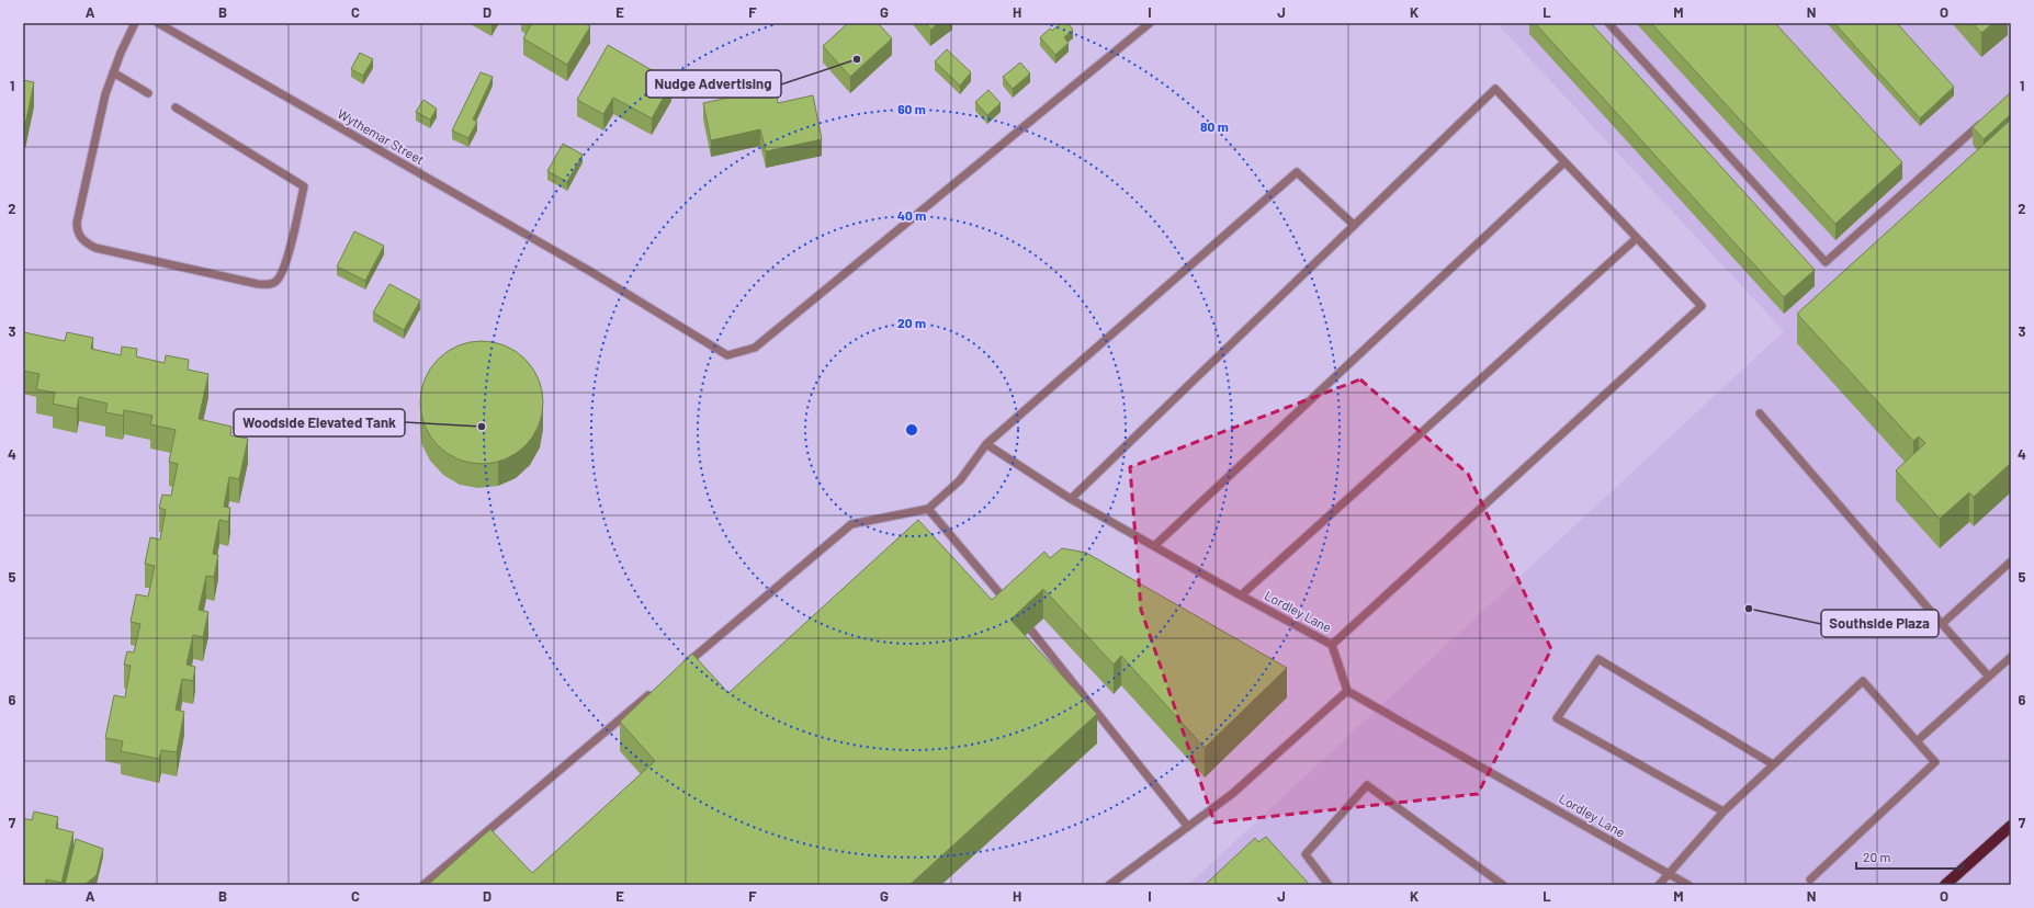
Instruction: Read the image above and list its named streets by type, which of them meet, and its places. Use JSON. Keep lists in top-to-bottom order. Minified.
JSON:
{"streets":{"street":["Wythemar Street","Lordley Lane"]},"places":["Nudge Advertising","Woodside Elevated Tank","Southside Plaza"],"scale_bar":"20 m","grid":{"columns":["A","B","C","D","E","F","G","H","I","J","K","L","M","N","O"],"rows":["1","2","3","4","5","6","7"]},"rings":["60 m","80 m","40 m","20 m"]}
